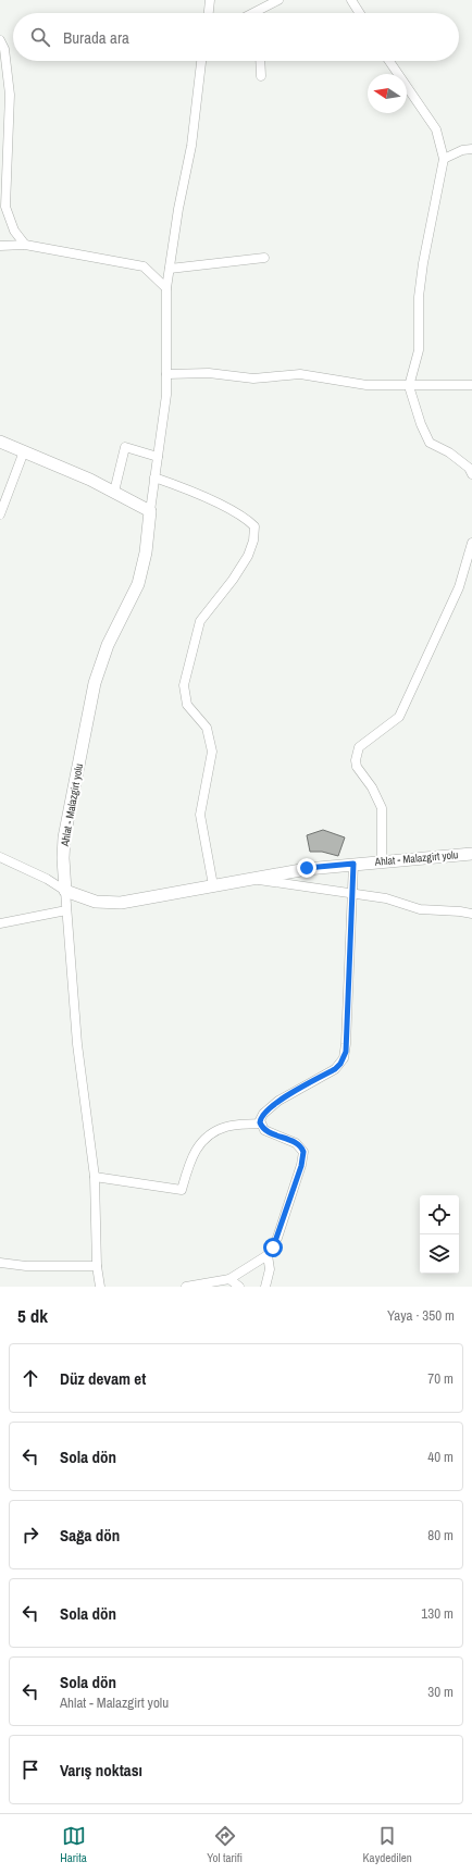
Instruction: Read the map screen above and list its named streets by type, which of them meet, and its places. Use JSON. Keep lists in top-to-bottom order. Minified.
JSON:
{"streets":{"main road":["Ahlat - Malazgirt yolu"]},"north":"left","page":{"search":"Burada ara","heading":["5 dk","Yaya · 350 m"],"list":[["Düz devam et","70 m"],["Sola dön","40 m"],["Sağa dön","80 m"],["Sola dön","130 m"],["Sola dön","Ahlat - Malazgirt yolu","30 m"],"Varış noktası"],"nav":["Harita","Yol tarifi","Kaydedilen"]}}
